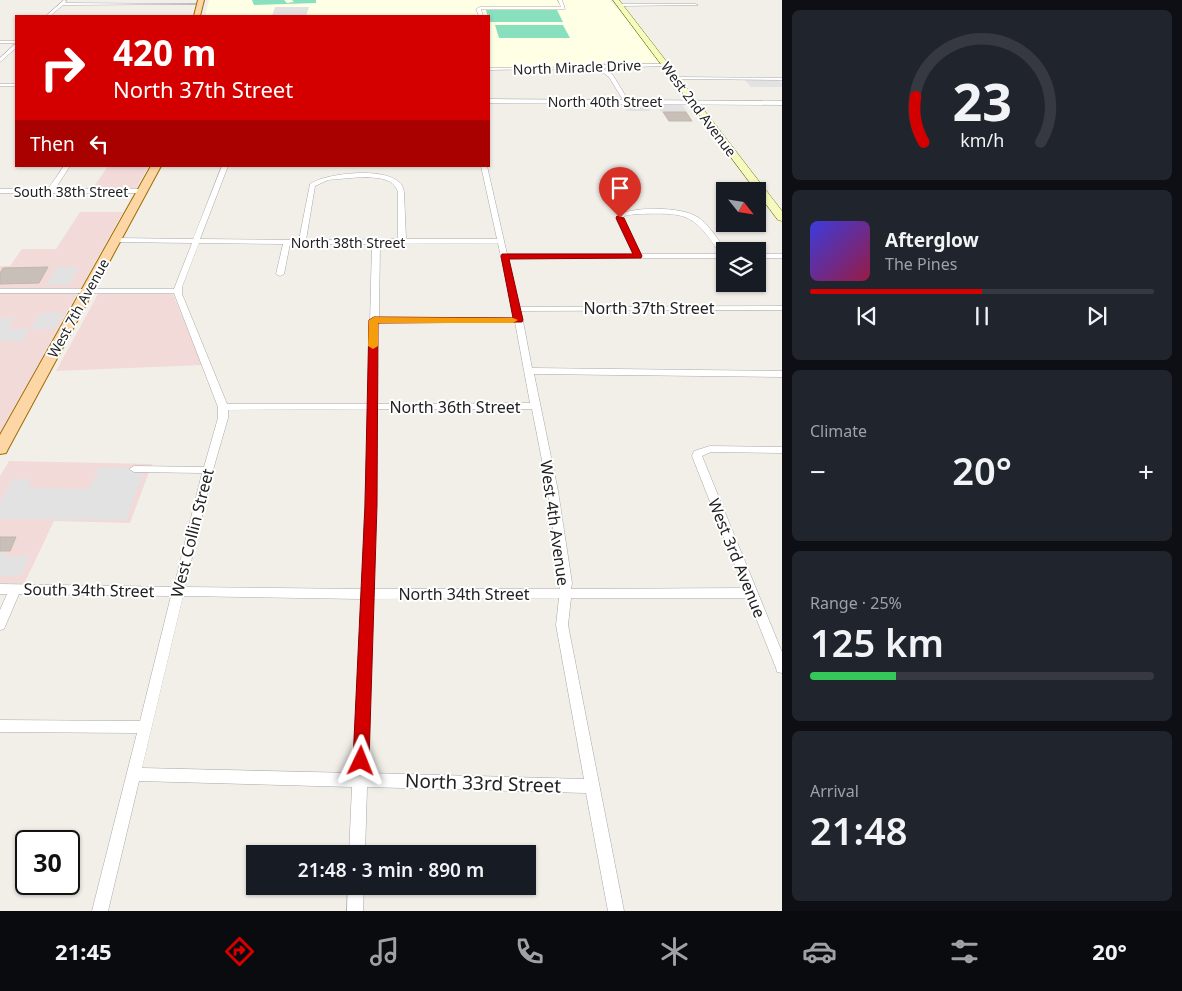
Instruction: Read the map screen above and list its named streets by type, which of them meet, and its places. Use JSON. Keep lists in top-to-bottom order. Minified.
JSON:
{"streets":{"main road":["West 7th Avenue"],"street":["North Miracle Drive","North 40th Street","West 2nd Avenue","South 38th Street","North 38th Street","North 37th Street","North 36th Street","West 4th Avenue","West Collin Street","West 3rd Avenue","South 34th Street","North 34th Street","North 33rd Street"]},"crossings":[["North Miracle Drive","West 2nd Avenue"],["North 40th Street","West 2nd Avenue"],["South 38th Street","West 7th Avenue"],["North 38th Street","West 4th Avenue"],["North 37th Street","West 4th Avenue"],["North 36th Street","West 4th Avenue"],["North 36th Street","West Collin Street"],["West 4th Avenue","North 34th Street"],["West 4th Avenue","North 33rd Street"],["West Collin Street","South 34th Street"],["West Collin Street","North 34th Street"],["West Collin Street","North 33rd Street"],["West 3rd Avenue","North 34th Street"],["South 34th Street","North 34th Street"]],"north":"bottom right","page":{"turn":["420 m","North 37th Street"],"then":"Then","song":["Afterglow","The Pines"],"tile":["Climate",["Range · 25%","125 km"],["Arrival","21:48"]],"heat":["−","20°","+"],"limit":"30","trip":"21:48 · 3 min · 890 m","tabs":["21:45","20°"],"gauge":["23","km/h"]}}
